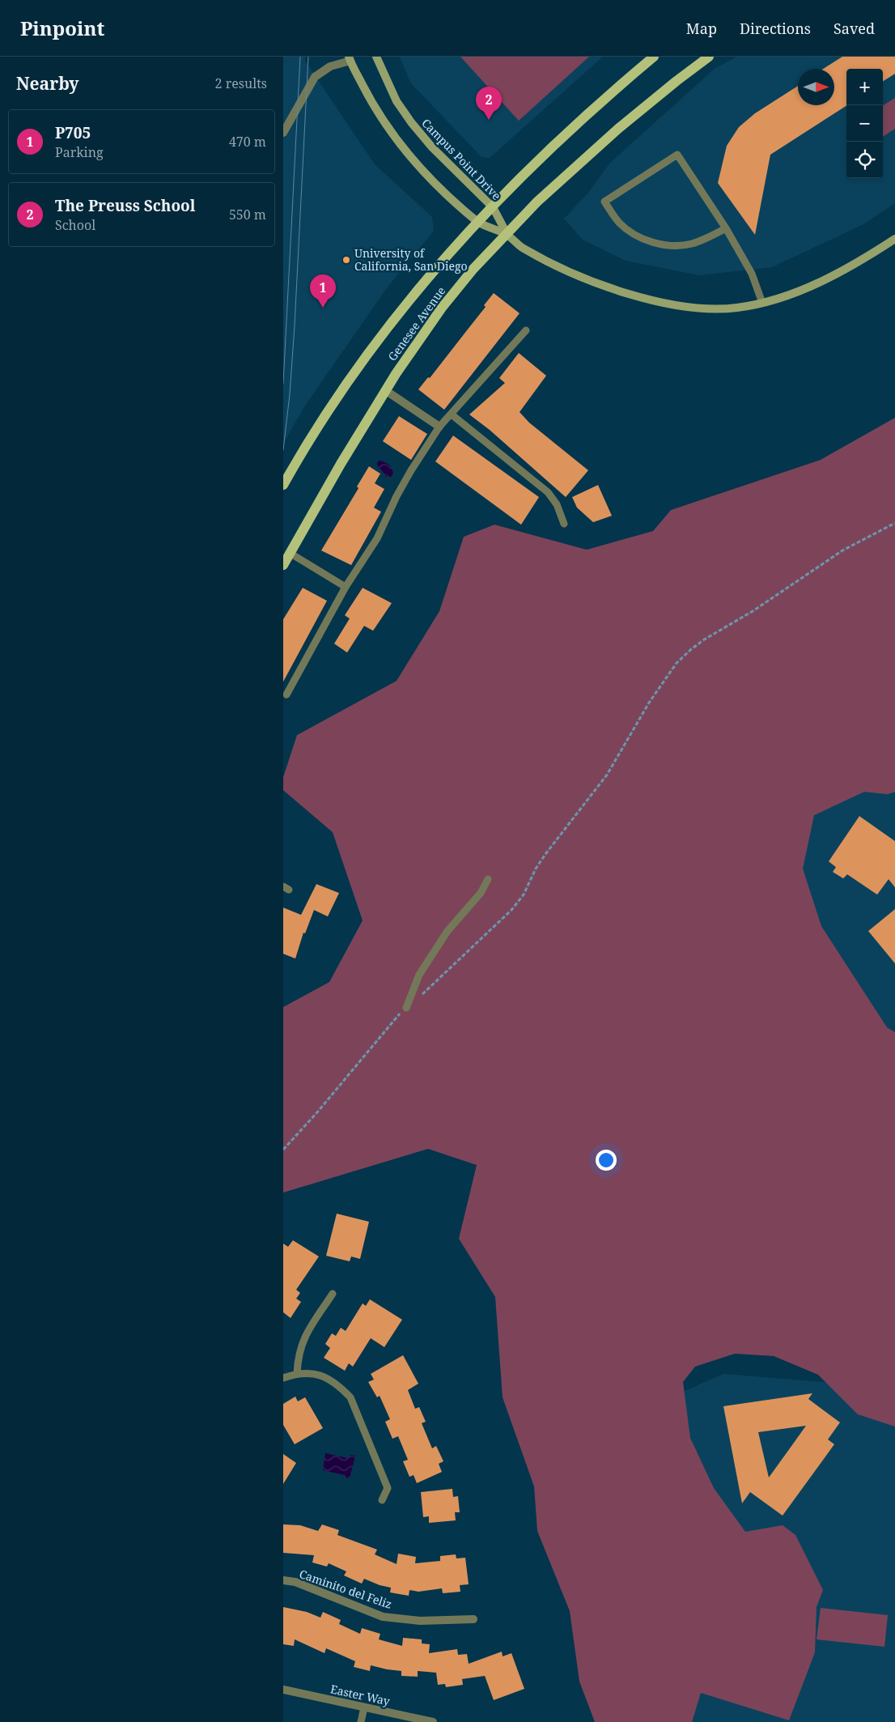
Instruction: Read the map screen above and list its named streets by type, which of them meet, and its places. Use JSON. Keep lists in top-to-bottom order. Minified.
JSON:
{"streets":{"main road":["Campus Point Drive","Genesee Avenue"],"street":["Caminito del Feliz","Easter Way"]},"crossings":[["Campus Point Drive","Genesee Avenue"]],"places":["University of California, San Diego"],"north":"right","page":{"header":"Pinpoint","nav":["Map","Directions","Saved"],"heading":["Nearby","2 results"],"map_buttons":["+","−"],"pins":["2","1"],"list":[{"mark":"1","name":"P705","note":"Parking","value":"470 m"},{"mark":"2","name":"The Preuss School","note":"School","value":"550 m"}]}}
